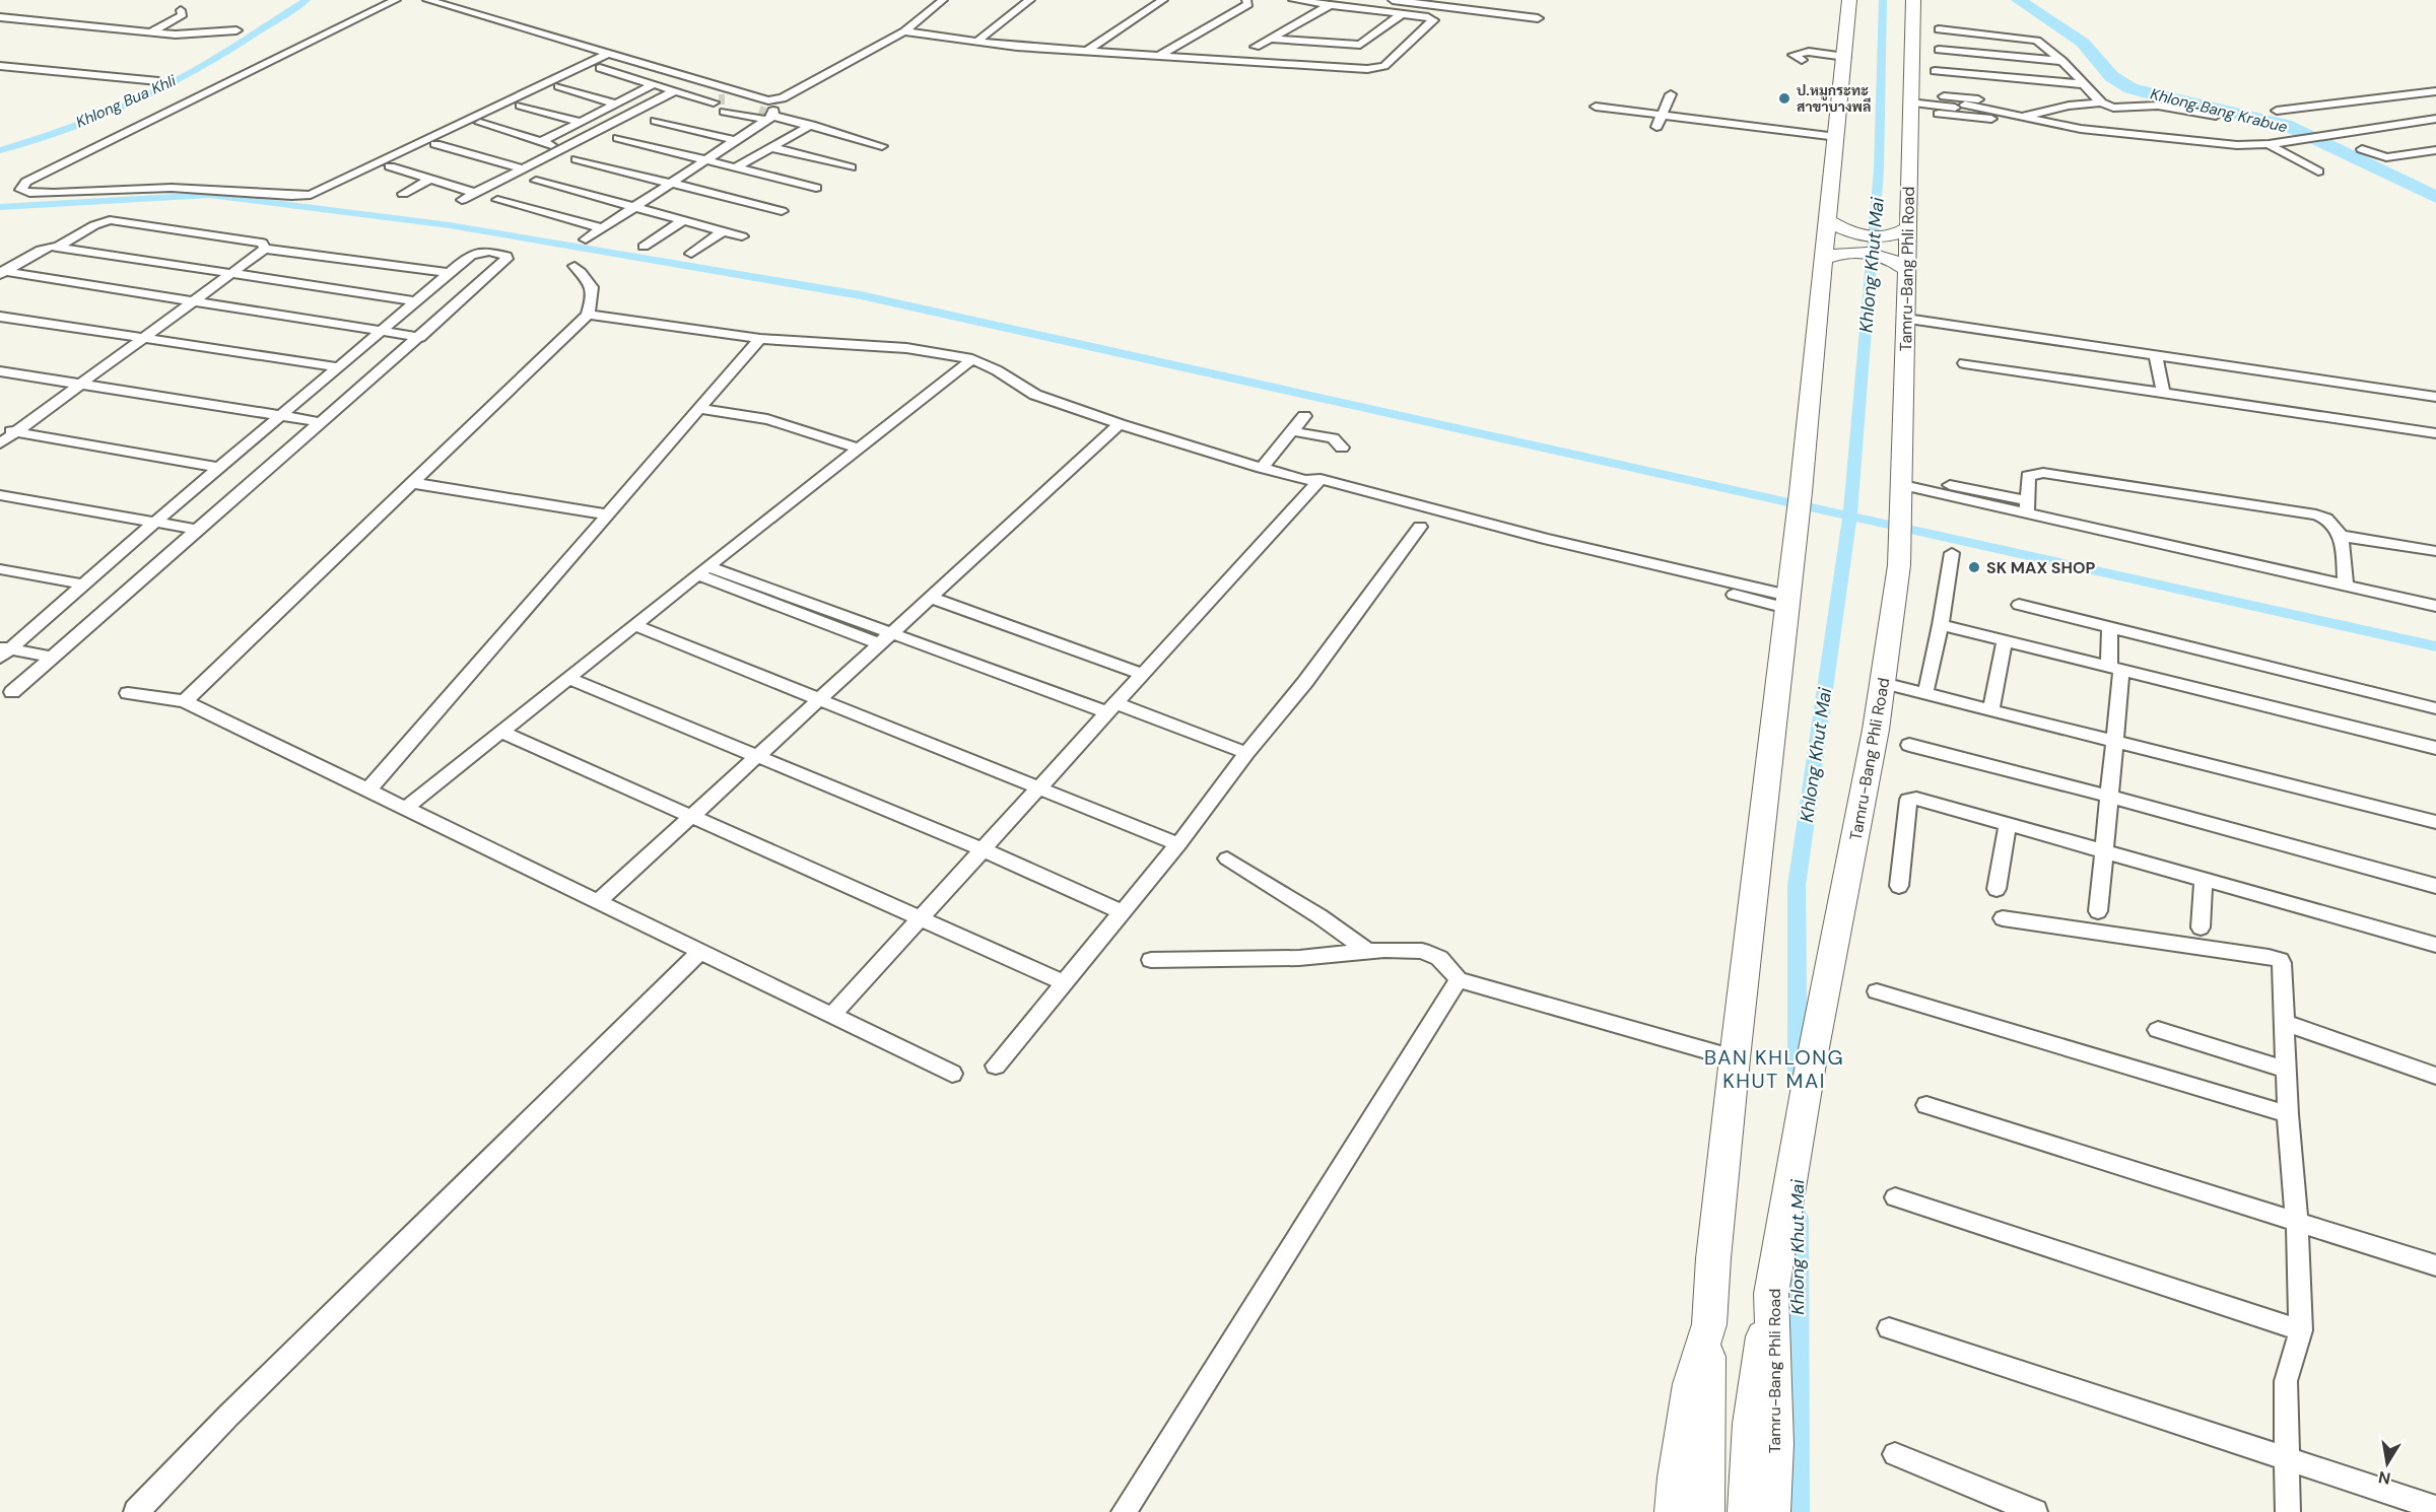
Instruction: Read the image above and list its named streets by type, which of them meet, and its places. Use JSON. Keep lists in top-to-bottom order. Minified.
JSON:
{"streets":{"main road":["Tamru-Bang Phli Road"]},"districts":["BAN KHLONG KHUT MAI"],"water":["Khlong Bua Khli","Khlong Bang Krabue","Khlong Khut Mai"],"places":["ป.หมูกระทะ สาขาบางพลี","SK MAX SHOP"],"north":"bottom"}
